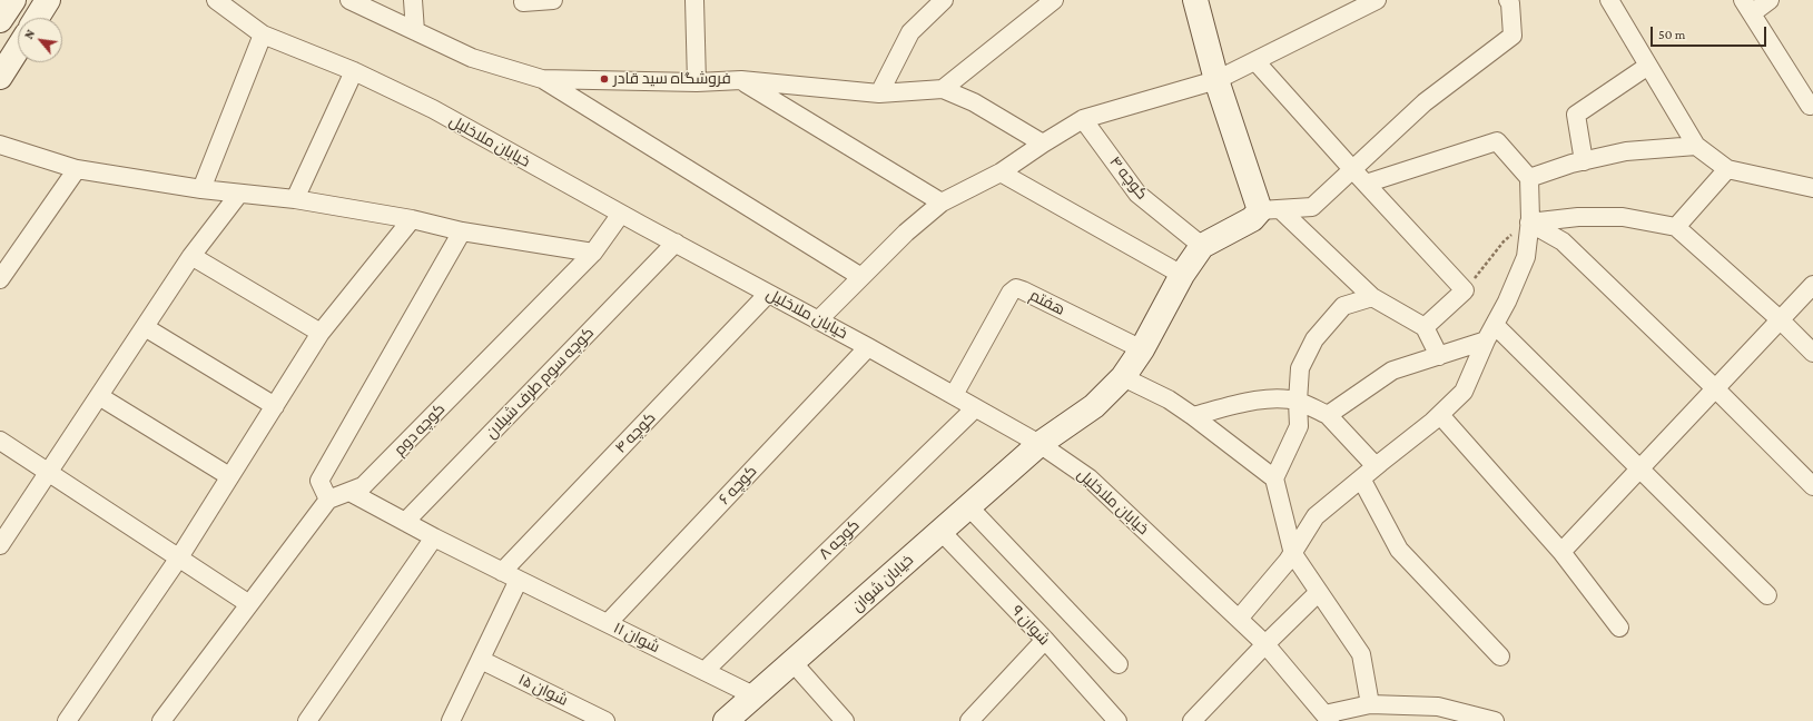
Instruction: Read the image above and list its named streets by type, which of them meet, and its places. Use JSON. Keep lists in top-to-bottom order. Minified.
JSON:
{"streets":{"street":["خیابان ملاخلیل","کوچه ۴","هفتم","کوچه سوم طرف شیلان","کوچه دوم","کوچه ۶","کوچه ۸","خیابان شوان","شوان ۹","شوان ۱۱","شوان ۱۵"]},"crossings":[["خیابان ملاخلیل","کوچه ۴"],["خیابان ملاخلیل","هفتم"],["خیابان ملاخلیل","کوچه سوم طرف شیلان"],["خیابان ملاخلیل","کوچه دوم"],["خیابان ملاخلیل","کوچه ۶"],["خیابان ملاخلیل","کوچه ۸"],["خیابان ملاخلیل","خیابان شوان"],["کوچه ۴","خیابان شوان"],["کوچه ۴","شوان ۱۱"],["هفتم","خیابان شوان"],["کوچه سوم طرف شیلان","شوان ۱۱"],["کوچه دوم","شوان ۱۱"],["کوچه ۶","شوان ۱۱"],["کوچه ۸","شوان ۱۱"],["خیابان شوان","شوان ۹"],["خیابان شوان","شوان ۱۱"]],"places":["فروشگاه سید قادر"],"scale_bar":"50 m","north":"top left"}
